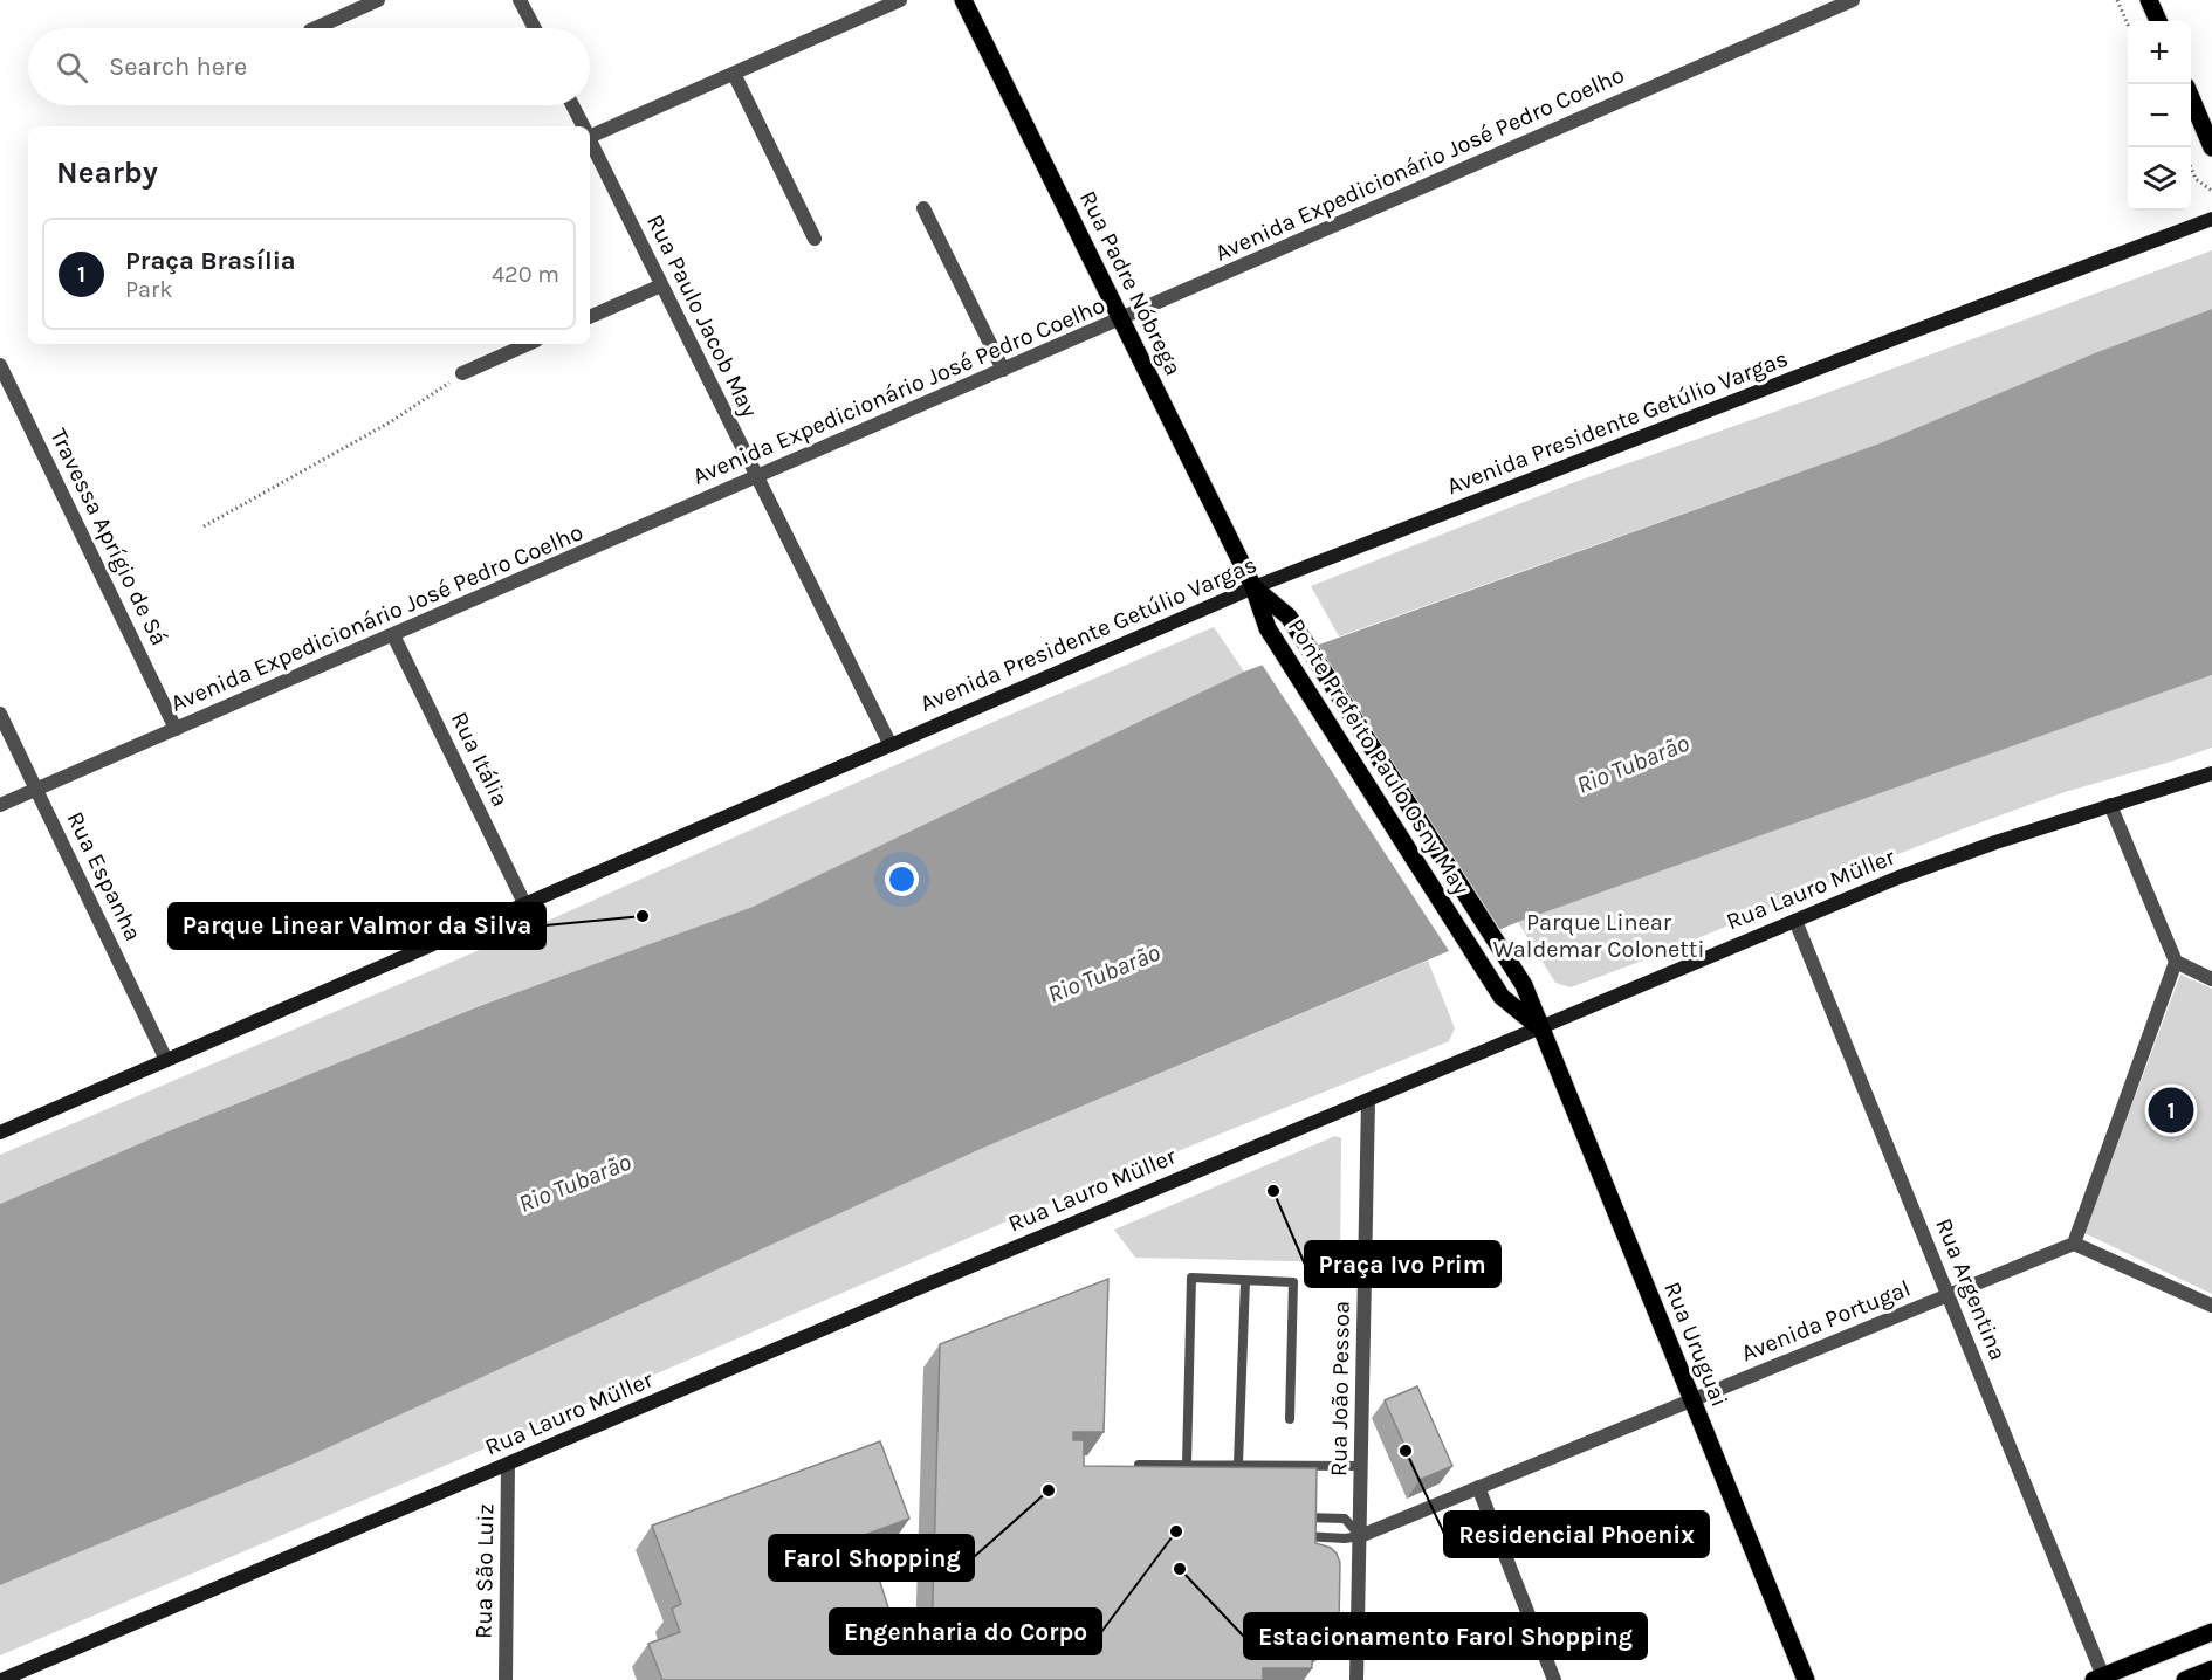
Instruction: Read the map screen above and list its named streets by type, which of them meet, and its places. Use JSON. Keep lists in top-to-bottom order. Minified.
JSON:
{"streets":{"main road":["Rua Padre Nóbrega","Avenida Presidente Getúlio Vargas","Ponte Prefeito Paulo Osny May","Rua Lauro Müller","Rua Uruguai"],"street":["Avenida Expedicionário José Pedro Coelho","Rua Paulo Jacob May","Travessa Aprígio de Sá","Rua Itália","Rua Espanha","Rua Argentina","Avenida Portugal","Rua João Pessoa","Rua São Luiz"]},"crossings":[["Avenida Expedicionário José Pedro Coelho","Rua Padre Nóbrega"],["Avenida Expedicionário José Pedro Coelho","Rua Paulo Jacob May"],["Avenida Expedicionário José Pedro Coelho","Travessa Aprígio de Sá"],["Avenida Expedicionário José Pedro Coelho","Rua Itália"],["Avenida Expedicionário José Pedro Coelho","Rua Espanha"],["Rua Padre Nóbrega","Avenida Presidente Getúlio Vargas"],["Rua Padre Nóbrega","Ponte Prefeito Paulo Osny May"],["Rua Paulo Jacob May","Avenida Presidente Getúlio Vargas"],["Avenida Presidente Getúlio Vargas","Ponte Prefeito Paulo Osny May"],["Avenida Presidente Getúlio Vargas","Rua Itália"],["Avenida Presidente Getúlio Vargas","Rua Espanha"],["Ponte Prefeito Paulo Osny May","Rua Lauro Müller"],["Ponte Prefeito Paulo Osny May","Rua Uruguai"],["Rua Lauro Müller","Rua Argentina"],["Rua Lauro Müller","Rua Uruguai"],["Rua Lauro Müller","Rua João Pessoa"],["Rua Lauro Müller","Rua São Luiz"],["Rua Argentina","Avenida Portugal"],["Avenida Portugal","Rua Uruguai"],["Avenida Portugal","Rua João Pessoa"]],"water":["Rio Tubarão"],"parks":["Parque Linear Waldemar Colonetti"],"places":["Parque Linear Valmor da Silva","Praça Ivo Prim","Residencial Phoenix","Farol Shopping","Engenharia do Corpo","Estacionamento Farol Shopping"],"page":{"map_buttons":["+","−"],"search":"Search here","heading":"Nearby","list":[{"mark":"1","name":"Praça Brasília","note":"Park","value":"420 m"}],"pins":"1"}}
